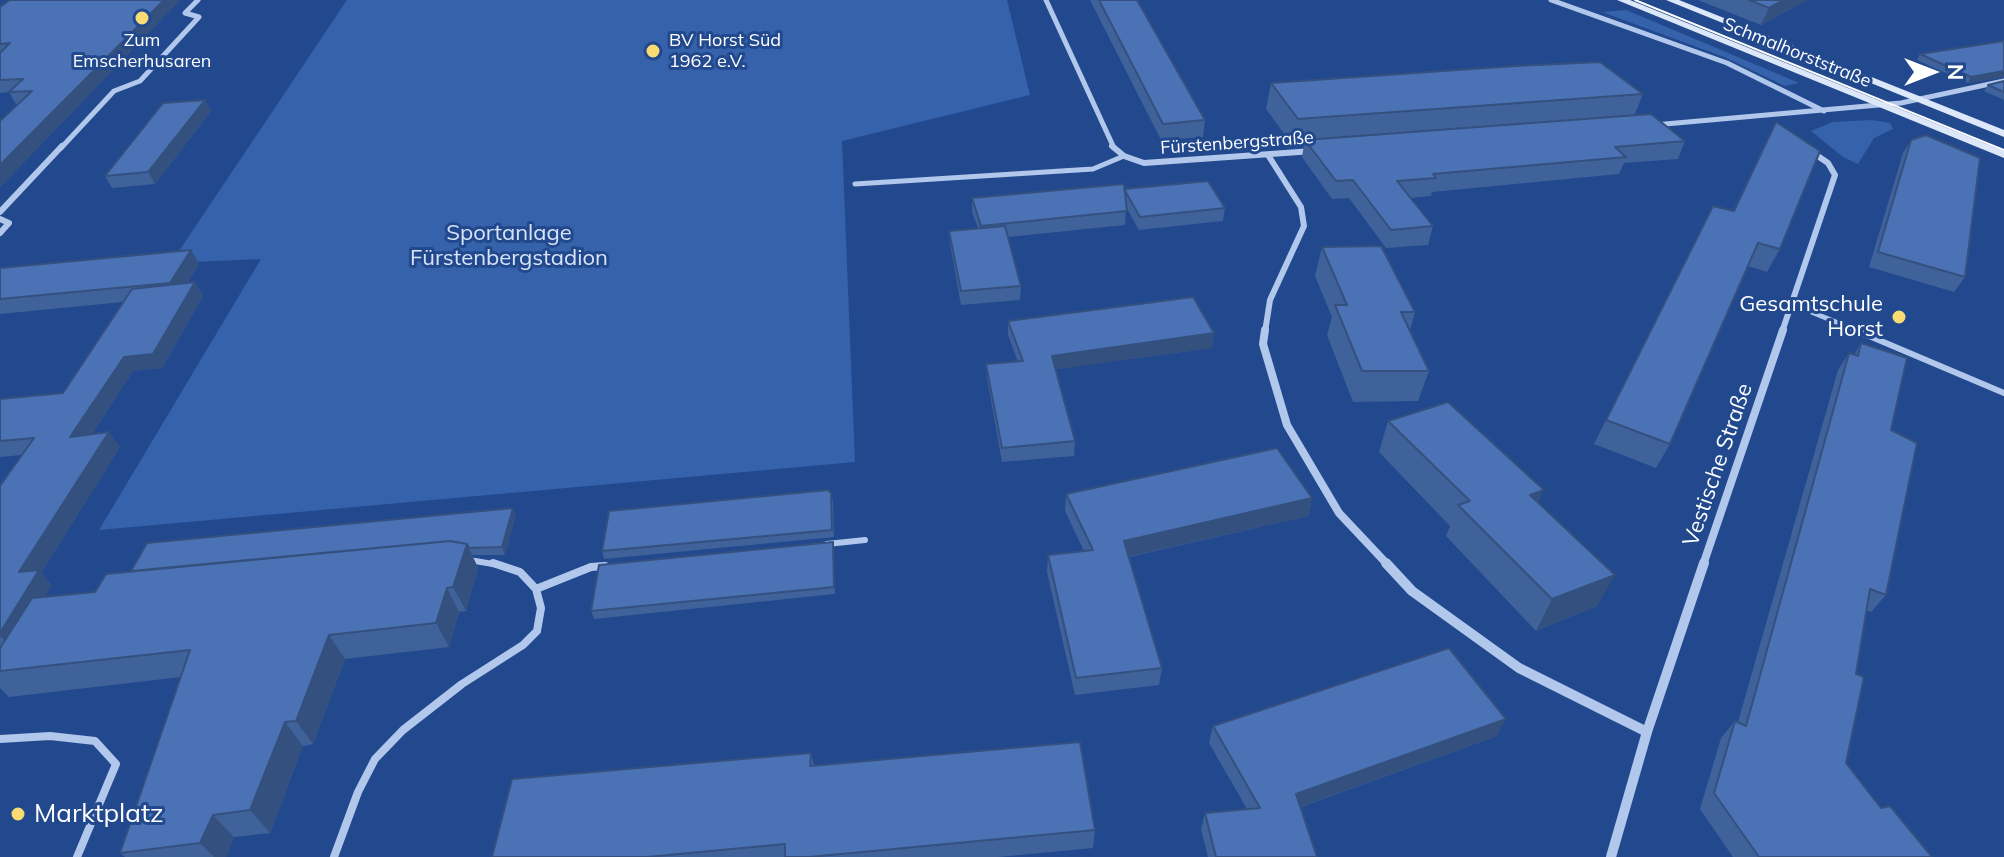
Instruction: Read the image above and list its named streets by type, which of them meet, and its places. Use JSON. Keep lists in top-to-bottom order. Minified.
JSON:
{"streets":{"main road":["Schmalhorststraße"],"street":["Fürstenbergstraße","Vestische Straße"]},"parks":["Sportanlage Fürstenbergstadion"],"places":["Zum Emscherhusaren","BV Horst Süd 1962 e.V.","Gesamtschule Horst","Marktplatz"],"north":"right"}
